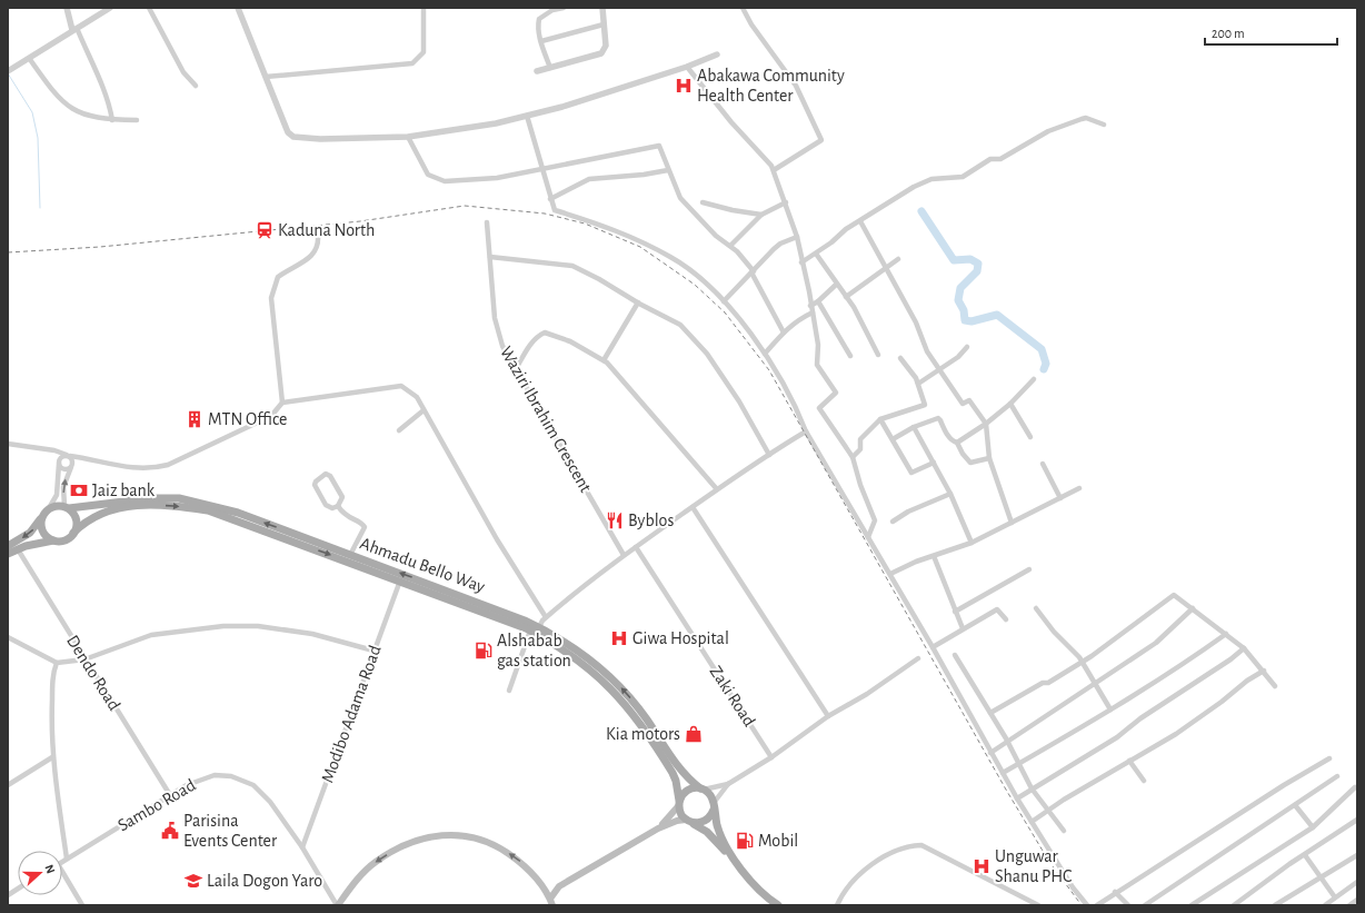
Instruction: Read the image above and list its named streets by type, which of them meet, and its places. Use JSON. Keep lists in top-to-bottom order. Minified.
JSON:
{"streets":{"main road":["Ahmadu Bello Way"],"street":["Waziri Ibrahim Crescent","Dendo Road","Zaki Road","Modibo Adama Road","Sambo Road"]},"crossings":[["Ahmadu Bello Way","Modibo Adama Road"],["Dendo Road","Sambo Road"],["Modibo Adama Road","Sambo Road"]],"places":{"hospital":["Abakawa Community Health Center","Giwa Hospital","Unguwar Shanu PHC"],"station":["Kaduna North"],"building":["MTN Office"],"bank":["Jaiz bank"],"restaurant":["Byblos"],"fuel station":["Alshabab gas station","Mobil"],"shop":["Kia motors"],"public building":["Parisina Events Center"],"school or university":["Laila Dogon Yaro"]},"scale_bar":"200 m","north":"right"}
